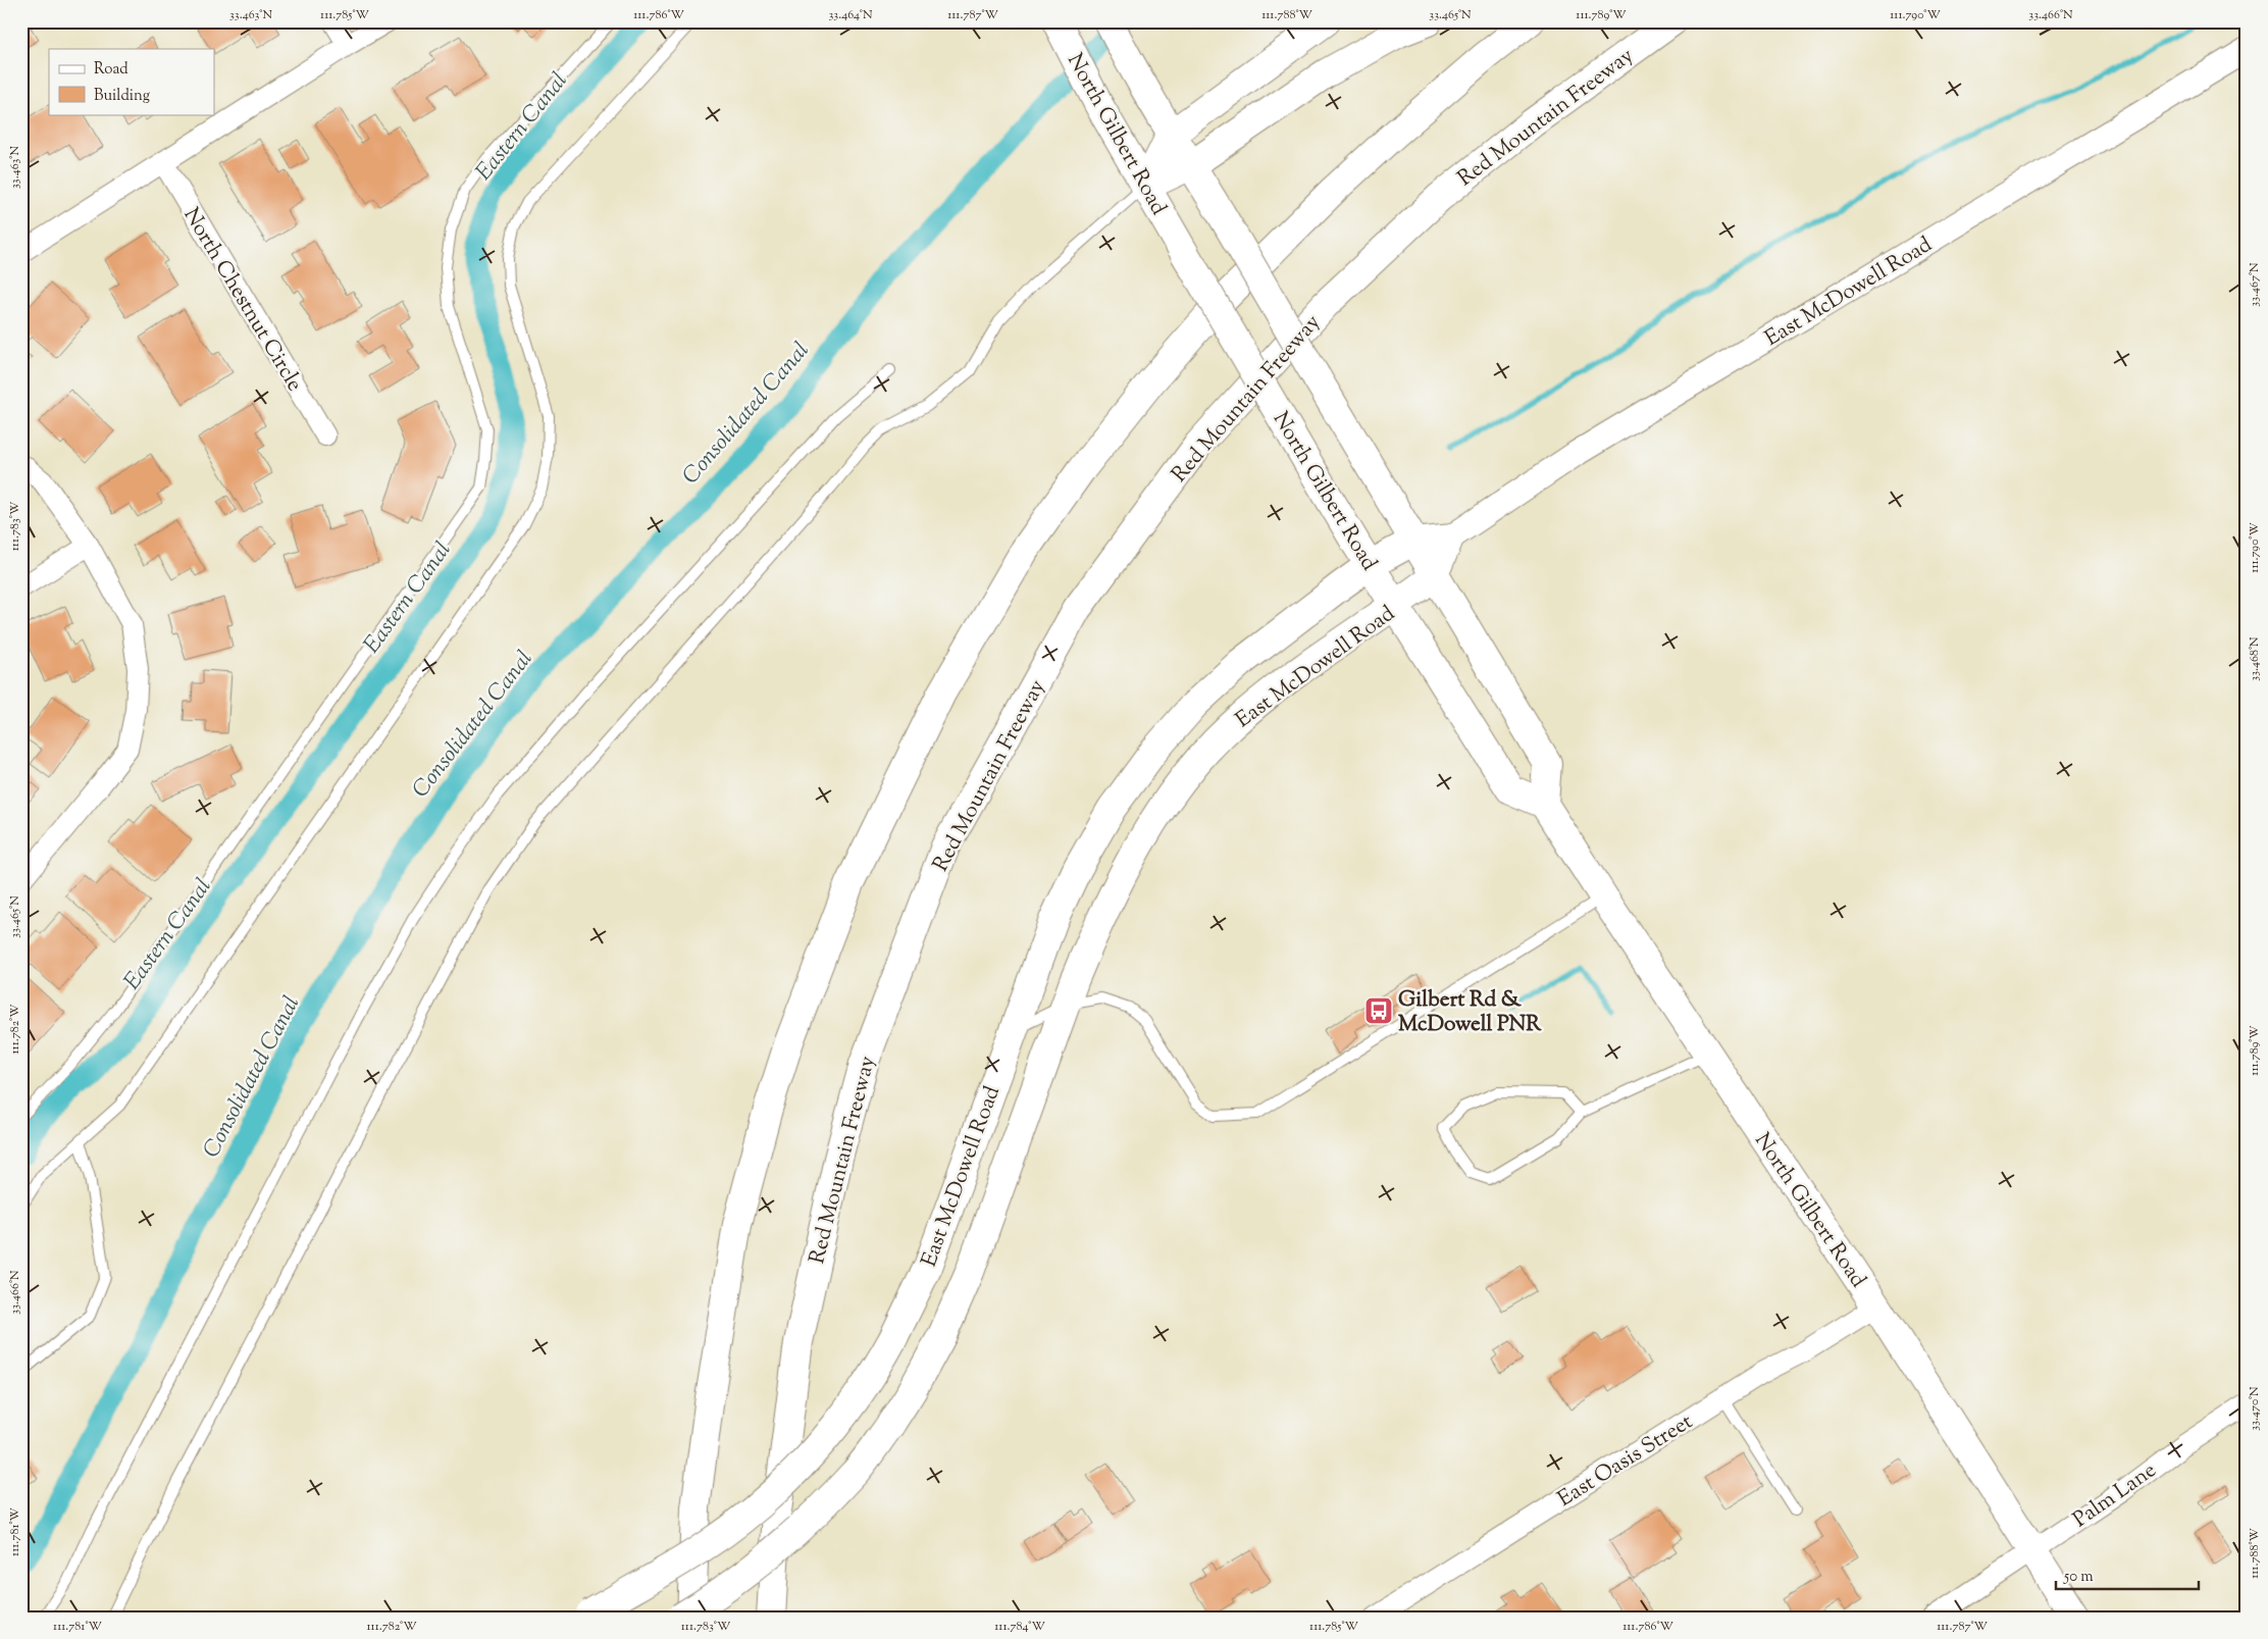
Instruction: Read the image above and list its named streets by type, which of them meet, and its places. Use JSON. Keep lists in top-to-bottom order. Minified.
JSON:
{"streets":{"main road":["Red Mountain Freeway","North Gilbert Road","East McDowell Road"],"street":["North Chestnut Circle","East Oasis Street","Palm Lane"]},"crossings":[["North Gilbert Road","East McDowell Road"],["North Gilbert Road","East Oasis Street"],["North Gilbert Road","Palm Lane"]],"water":["Eastern Canal","Consolidated Canal"],"places":{"bus stop":["Gilbert Rd & McDowell PNR"]},"legend":["Road","Building"],"scale_bar":"50 m","coordinates":["33.463°N","111.785°W","111.786°W","33.464°N","111.787°W","111.788°W","33.465°N","111.789°W","111.790°W","33.466°N","33.467°N","111.783°W","33.468°N","111.782°W","33.470°N","111.781°W","111.784°W"]}
